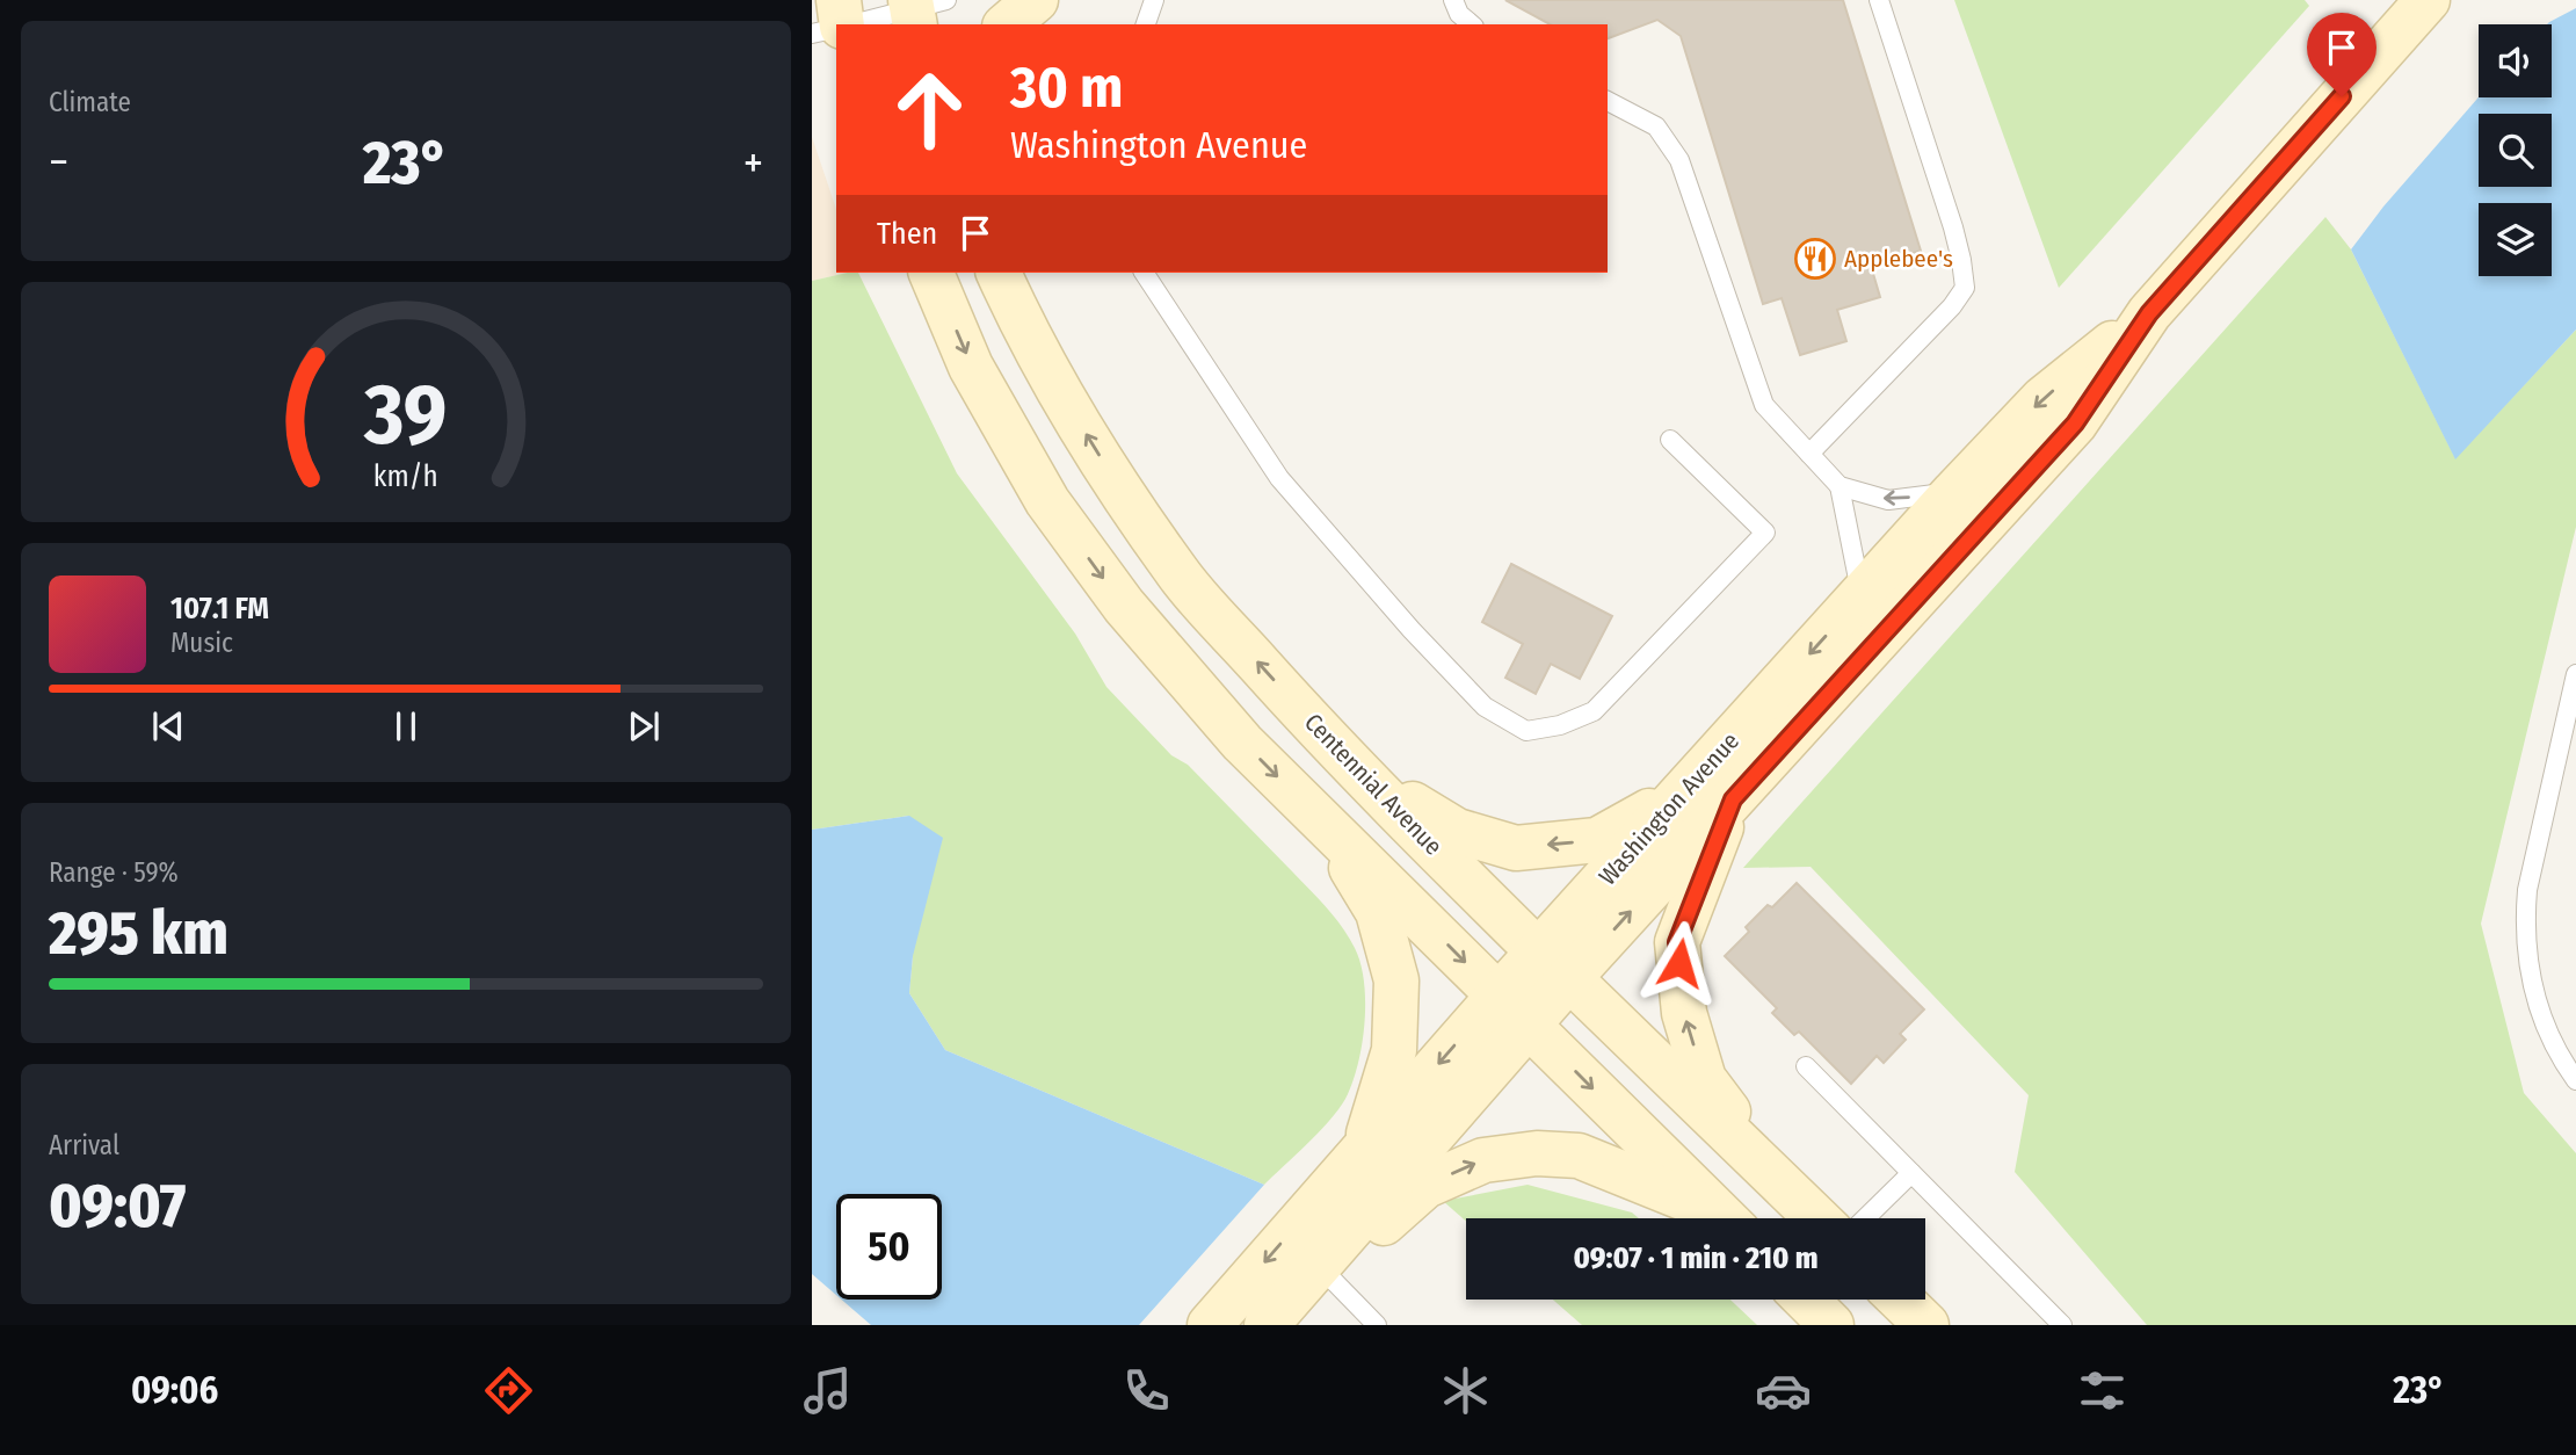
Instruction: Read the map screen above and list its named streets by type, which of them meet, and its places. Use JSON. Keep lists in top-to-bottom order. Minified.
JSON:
{"streets":{"main road":["Centennial Avenue","Washington Avenue"]},"crossings":[["Centennial Avenue","Washington Avenue"]],"places":{"restaurant":["Applebee's"]},"page":{"tile":["Climate",["Range · 59%","295 km"],["Arrival","09:07"]],"turn":["30 m","Washington Avenue"],"heat":["−","23°","+"],"then":"Then","song":["107.1 FM","Music"],"limit":"50","trip":"09:07 · 1 min · 210 m","tabs":["09:06","23°"],"gauge":["39","km/h"]}}
